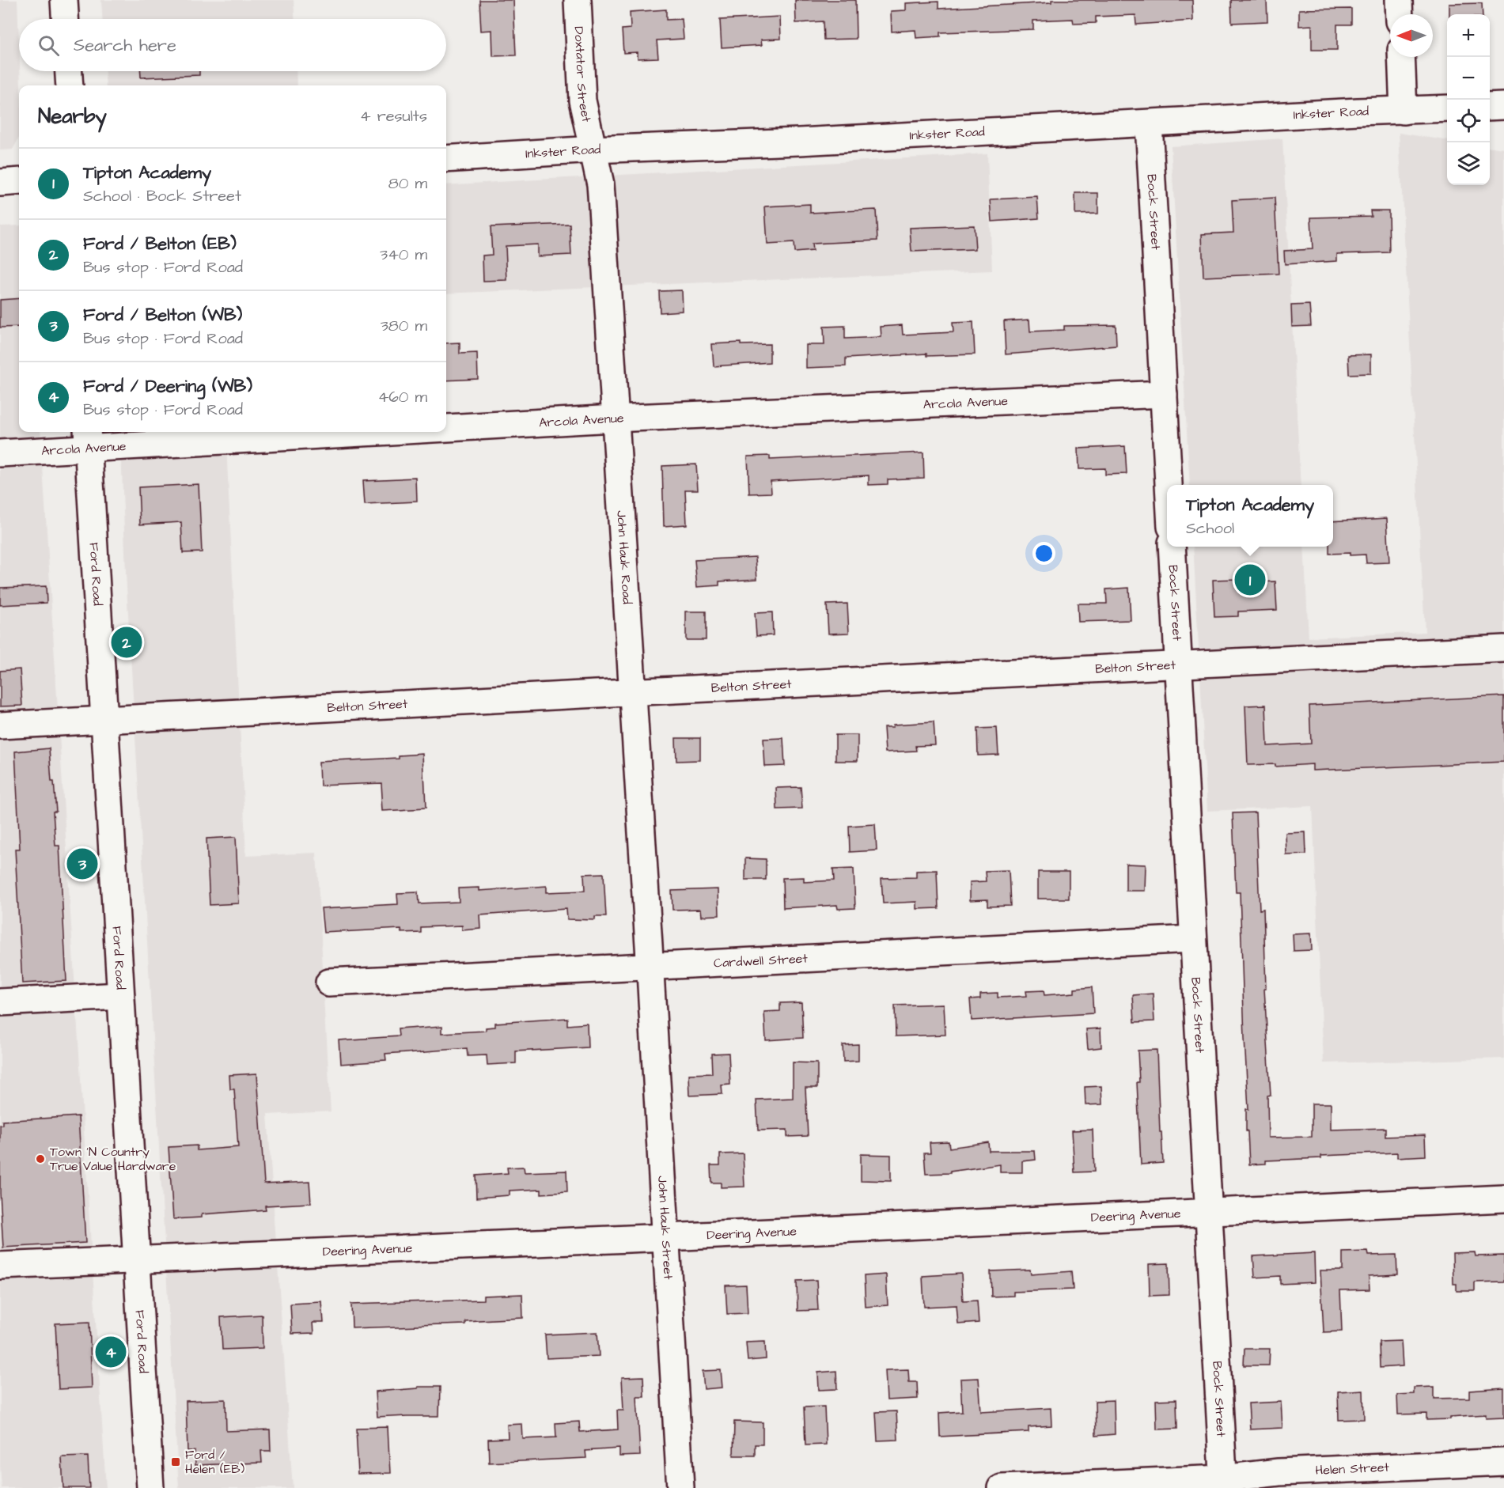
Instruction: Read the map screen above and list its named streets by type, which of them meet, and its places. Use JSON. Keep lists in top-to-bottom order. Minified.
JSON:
{"streets":{"street":["Doxtator Street","Inkster Road","Bock Street","Arcola Avenue","John Hauk Road","Ford Road","Belton Street","Cardwell Street","Deering Avenue","John Hauk Street","Helen Street"]},"crossings":[["Doxtator Street","Inkster Road"],["Doxtator Street","John Hauk Road"],["Inkster Road","Bock Street"],["Inkster Road","John Hauk Road"],["Bock Street","Arcola Avenue"],["Bock Street","Belton Street"],["Bock Street","Cardwell Street"],["Bock Street","Deering Avenue"],["Bock Street","Helen Street"],["Arcola Avenue","John Hauk Road"],["Arcola Avenue","Ford Road"],["John Hauk Road","Belton Street"],["John Hauk Road","Cardwell Street"],["John Hauk Road","John Hauk Street"],["Ford Road","Belton Street"],["Ford Road","Deering Avenue"],["Cardwell Street","John Hauk Street"],["Deering Avenue","John Hauk Street"]],"places":{"other":["Town 'N Country True Value Hardware"],"transit":["Ford / Helen (EB)"]},"north":"left","page":{"map_buttons":["+","−"],"search":"Search here","heading":["Nearby","4 results"],"list":[{"mark":"1","name":"Tipton Academy","note":"School · Bock Street","value":"80 m"},{"mark":"2","name":"Ford / Belton (EB)","note":"Bus stop · Ford Road","value":"340 m"},{"mark":"3","name":"Ford / Belton (WB)","note":"Bus stop · Ford Road","value":"380 m"},{"mark":"4","name":"Ford / Deering (WB)","note":"Bus stop · Ford Road","value":"460 m"}],"popup":["Tipton Academy","School"],"pins":["1","2","3","4"]}}
